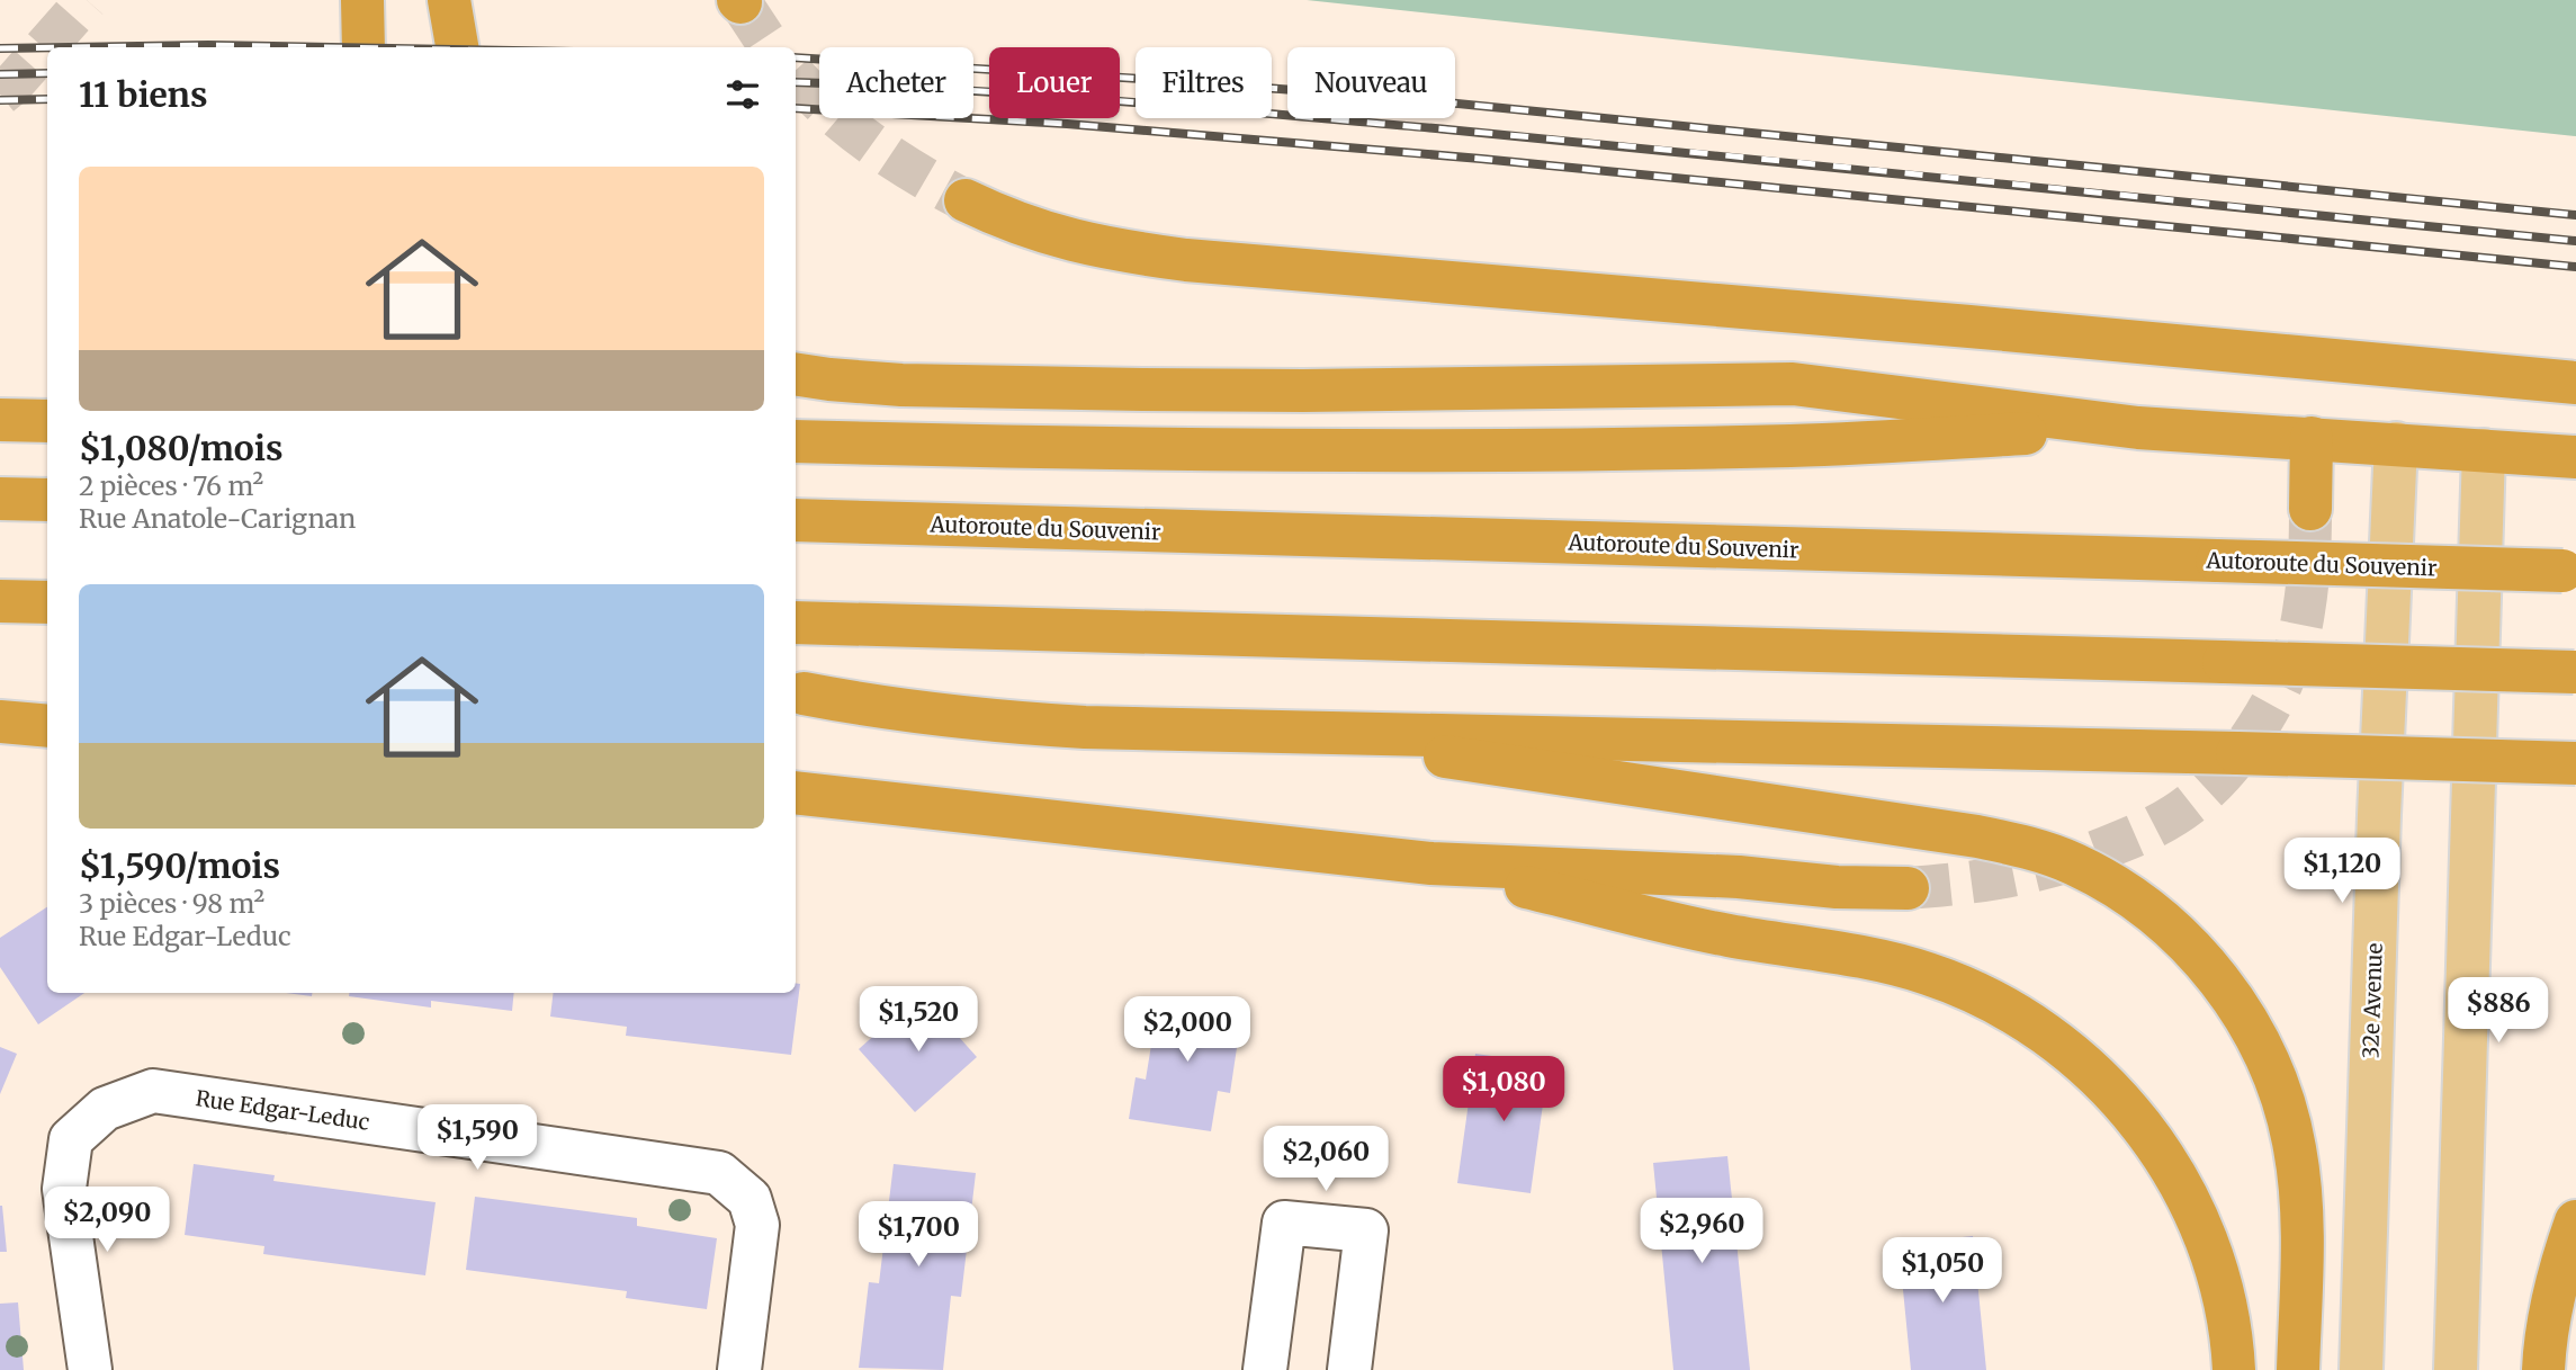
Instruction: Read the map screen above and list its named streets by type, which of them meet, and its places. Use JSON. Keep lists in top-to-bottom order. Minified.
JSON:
{"streets":{"highway":["Autoroute du Souvenir"],"main road":["32e Avenue"],"street":["Rue Edgar-Leduc"]},"page":{"chip":["Acheter","Louer","Filtres","Nouveau"],"heading":"11 biens","list":[{"name":"$1,080/mois","note":"2 pièces · 76 m² · Rue Anatole-Carignan"},{"name":"$1,590/mois","note":"3 pièces · 98 m² · Rue Edgar-Leduc"}],"price":["$1,120","$886","$1,520","$2,000","$1,080","$1,590","$2,060","$2,090","$2,960","$1,700","$1,050"]}}
